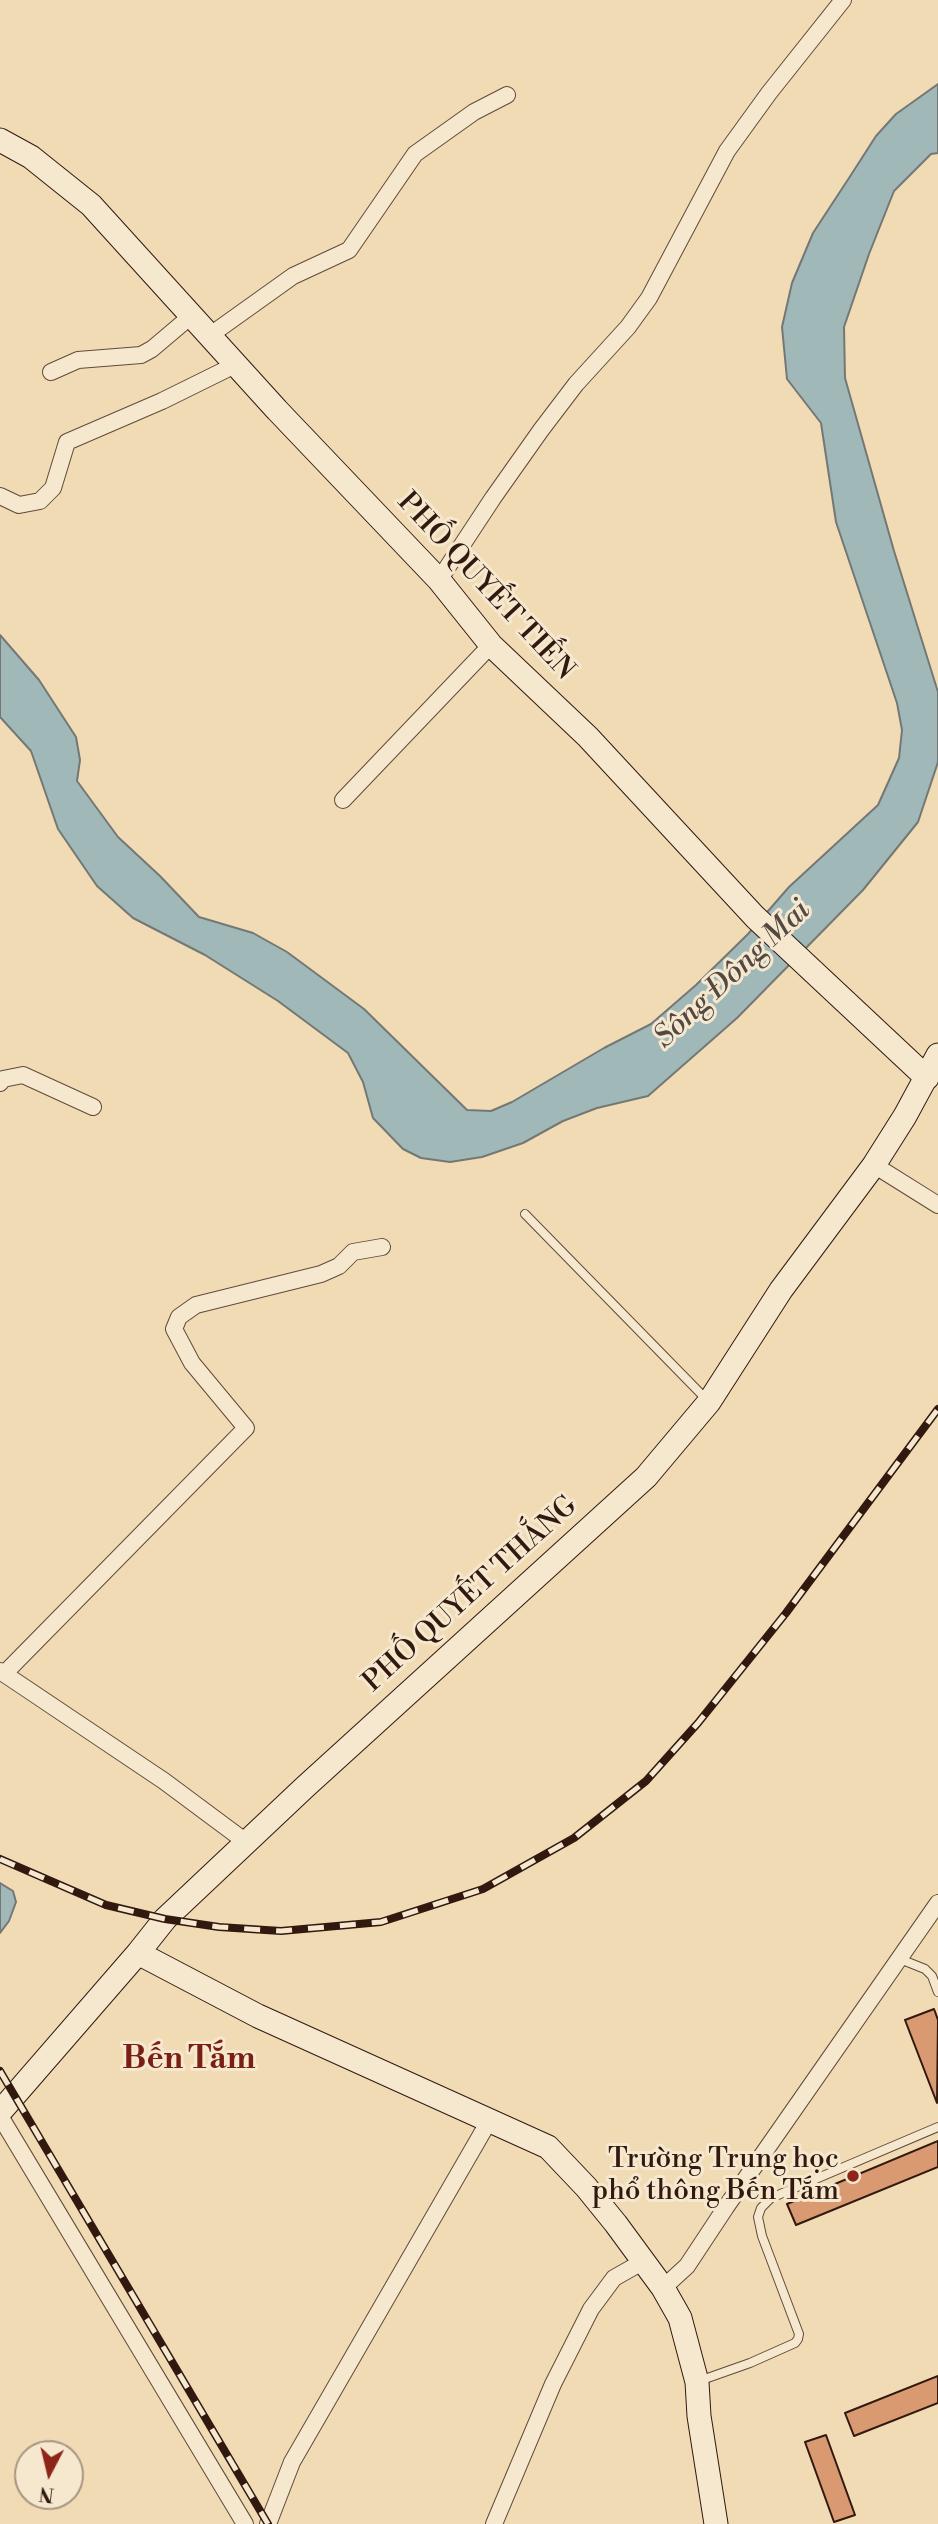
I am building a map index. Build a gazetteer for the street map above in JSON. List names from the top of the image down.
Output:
{
  "streets": {
    "street": ["PHỐ QUYẾT TIẾN", "PHỐ QUYẾT THẮNG"]
  },
  "crossings": [
    ["PHỐ QUYẾT TIẾN", "PHỐ QUYẾT THẮNG"]
  ],
  "districts": ["Bến Tắm"],
  "water": ["Sông Đông Mai"],
  "places": ["Trường Trung học phổ thông Bến Tắm"],
  "north": "bottom"
}
